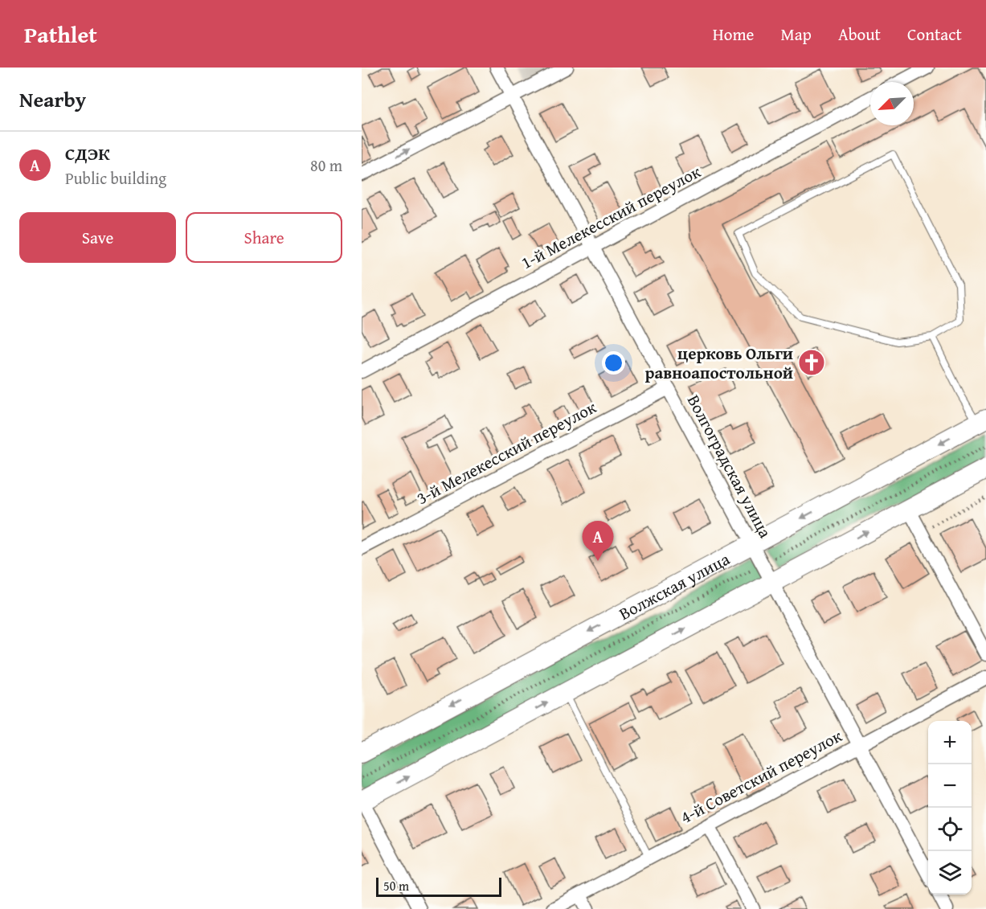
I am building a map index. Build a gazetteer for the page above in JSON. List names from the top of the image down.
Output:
{
  "streets": {
    "main road": ["Волжская улица"],
    "street": [
      "1-й Мелекесский переулок",
      "3-й Мелекесский переулок",
      "Волгоградская улица",
      "4-й Советский переулок"
    ]
  },
  "crossings": [
    ["1-й Мелекесский переулок", "Волгоградская улица"],
    ["3-й Мелекесский переулок", "Волгоградская улица"],
    ["Волгоградская улица", "Волжская улица"],
    ["Волгоградская улица", "4-й Советский переулок"]
  ],
  "places": {
    "church": ["церковь Ольги равноапостольной"]
  },
  "scale_bar": "50 m",
  "north": "bottom left",
  "page": {
    "header": "Pathlet",
    "nav": [
      "Home",
      "Map",
      "About",
      "Contact"
    ],
    "heading": "Nearby",
    "list": [
      {
        "mark": "A",
        "name": "СДЭК",
        "note": "Public building",
        "value": "80 m"
      }
    ],
    "buttons": ["Save", "Share"],
    "pins": "A",
    "map_buttons": ["+", "−"],
    "scale": "50 m"
  }
}
